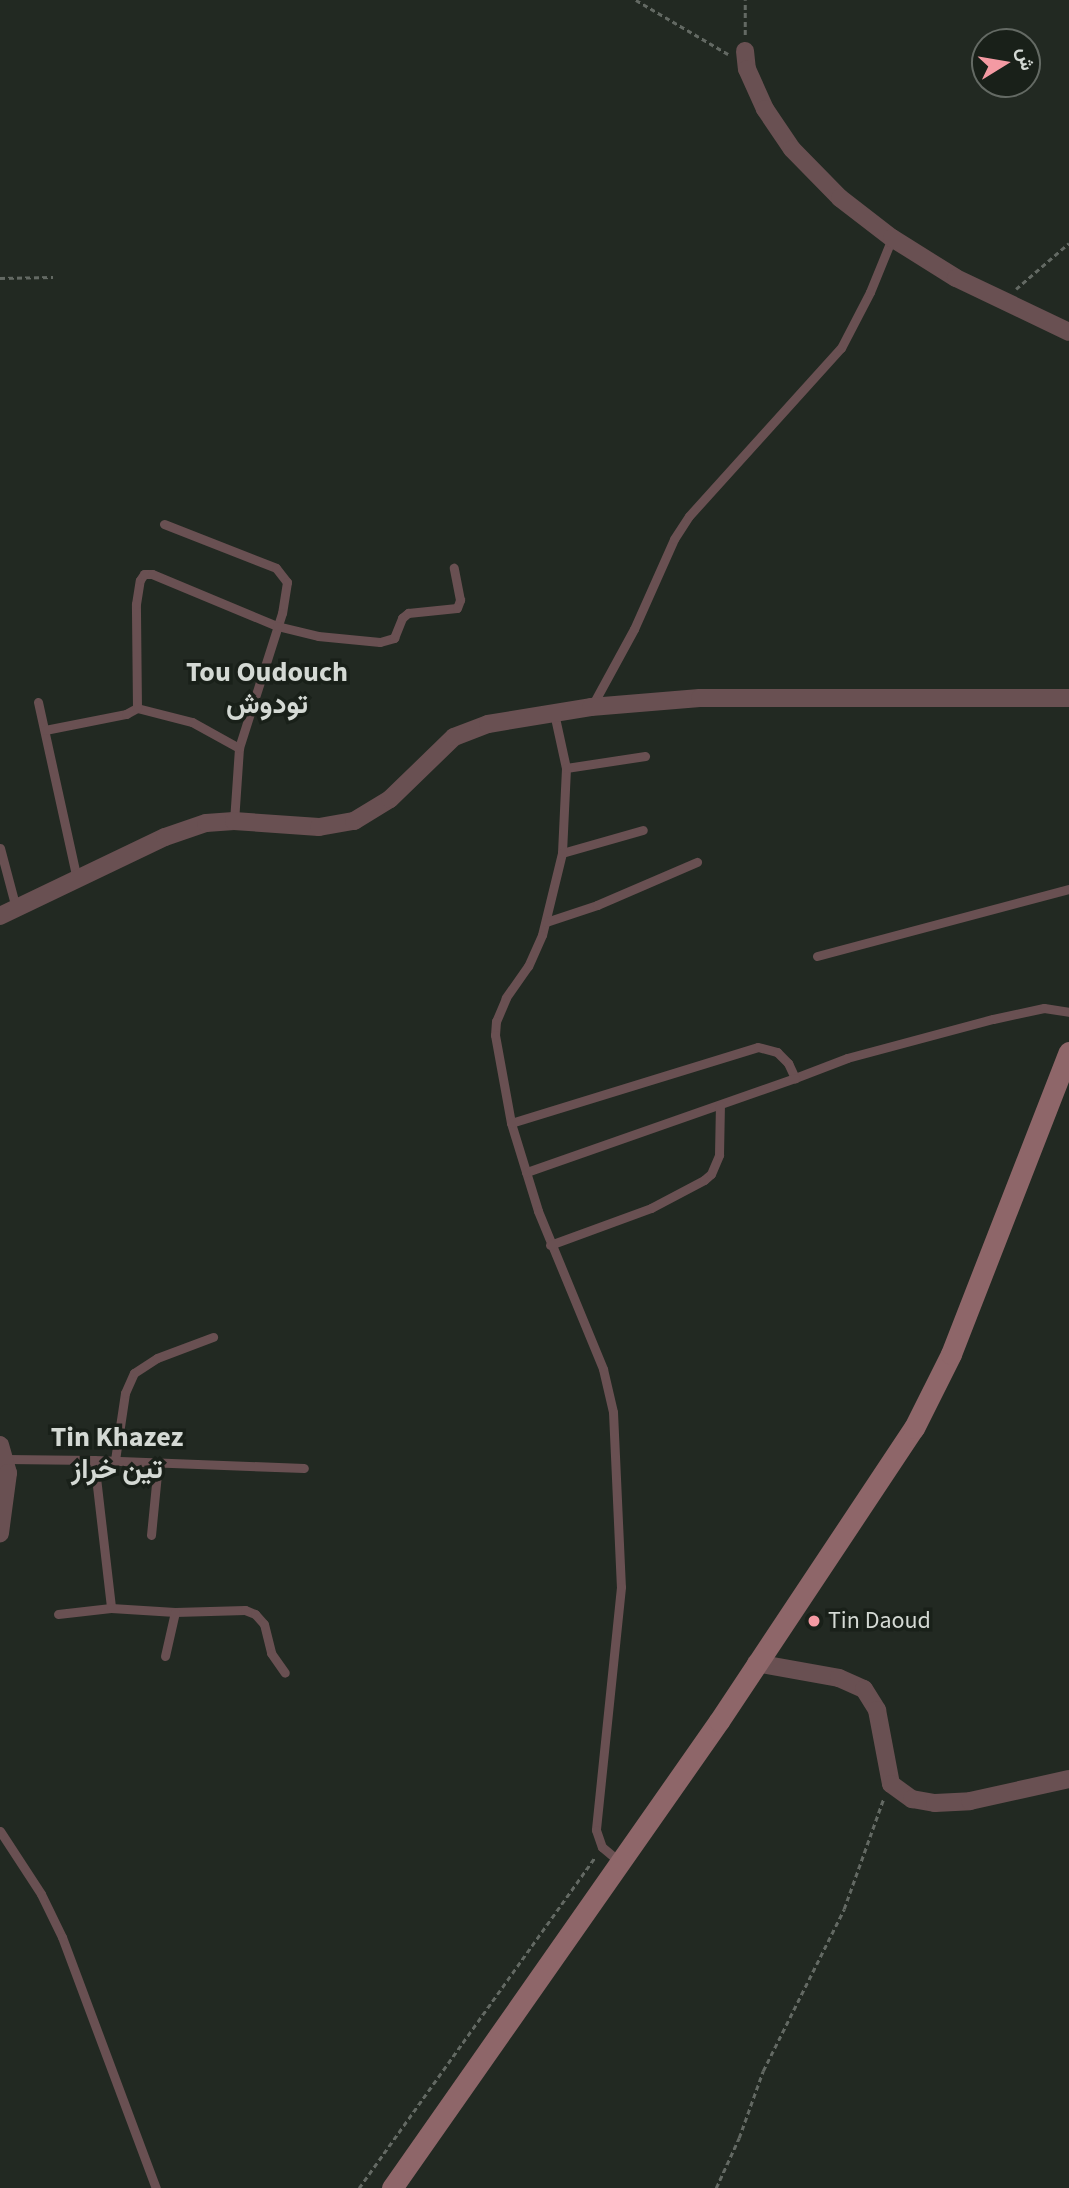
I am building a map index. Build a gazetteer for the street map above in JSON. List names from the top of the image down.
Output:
{
  "districts": ["Tou Oudouch تودوش", "Tin Khazez تين خراز"],
  "places": ["Tin Daoud"],
  "north": "right"
}
